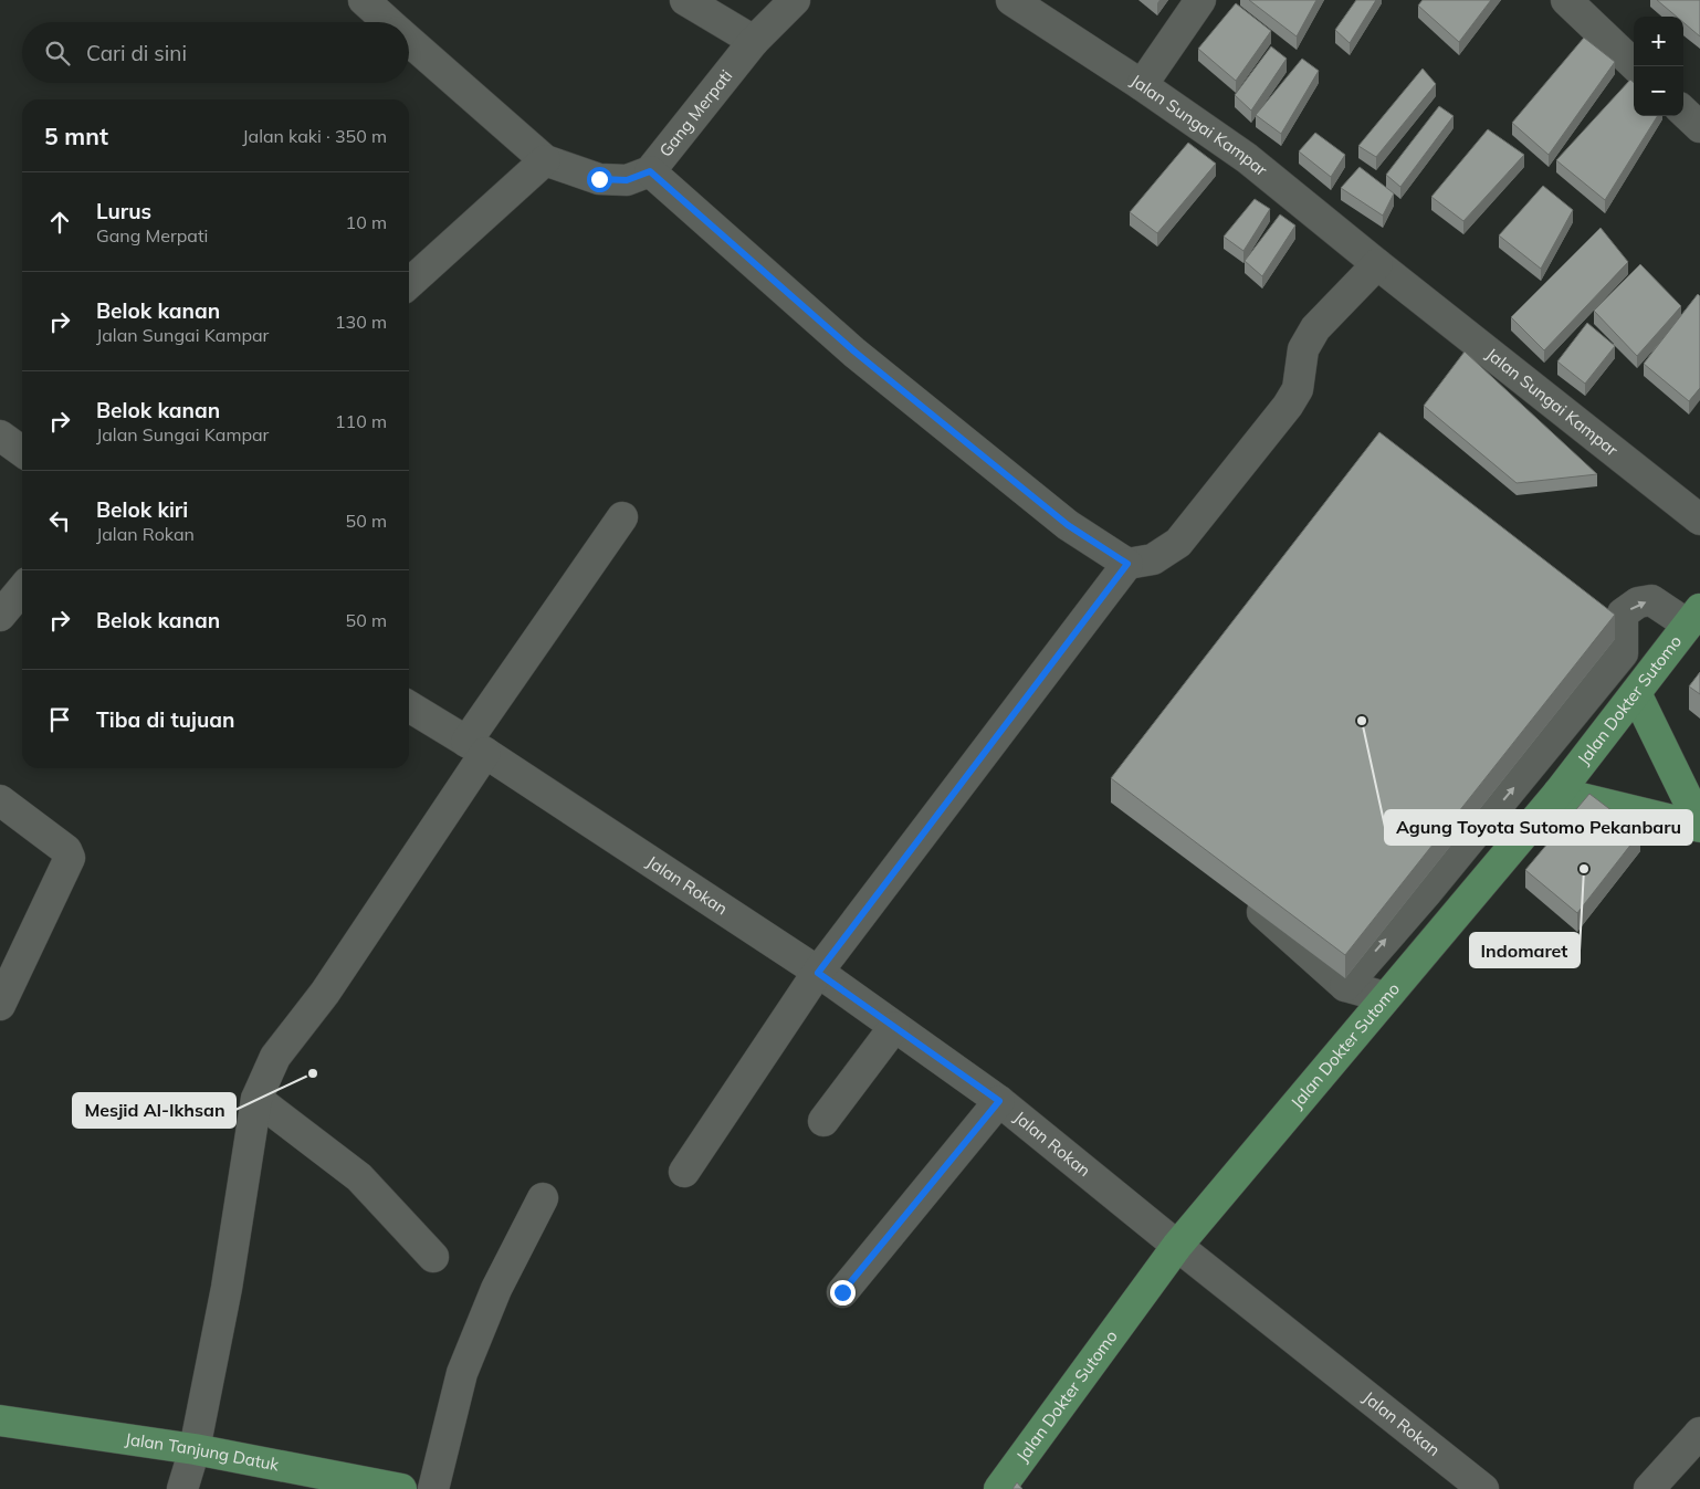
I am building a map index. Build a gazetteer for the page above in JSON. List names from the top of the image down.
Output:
{
  "streets": {
    "main road": ["Jalan Dokter Sutomo", "Jalan Tanjung Datuk"],
    "street": ["Gang Merpati", "Jalan Sungai Kampar", "Jalan Rokan"]
  },
  "crossings": [
    ["Jalan Dokter Sutomo", "Jalan Rokan"]
  ],
  "places": ["Agung Toyota Sutomo Pekanbaru", "Indomaret", "Mesjid Al-Ikhsan"],
  "page": {
    "map_buttons": ["+", "−"],
    "search": "Cari di sini",
    "heading": ["5 mnt", "Jalan kaki · 350 m"],
    "list": [
      ["Lurus", "Gang Merpati", "10 m"],
      ["Belok kanan", "Jalan Sungai Kampar", "130 m"],
      ["Belok kanan", "Jalan Sungai Kampar", "110 m"],
      ["Belok kiri", "Jalan Rokan", "50 m"],
      ["Belok kanan", "50 m"],
      "Tiba di tujuan"
    ]
  }
}
